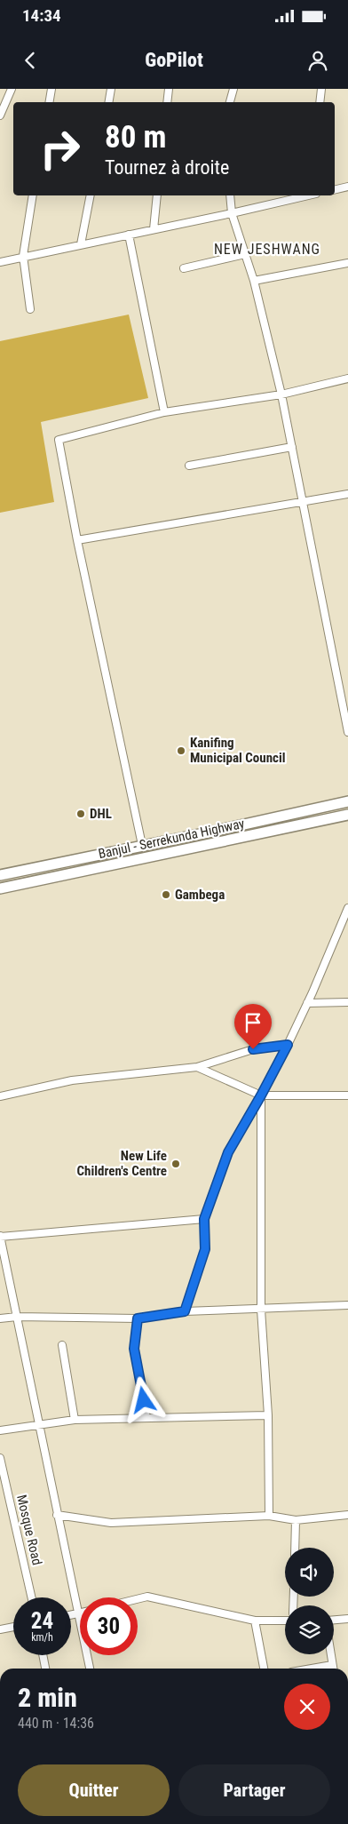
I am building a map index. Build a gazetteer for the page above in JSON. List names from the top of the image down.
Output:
{
  "streets": {
    "highway": ["Banjul - Serrekunda Highway"],
    "street": ["Mosque Road"]
  },
  "districts": ["NEW JESHWANG"],
  "places": [
    "Kanifing Municipal Council",
    "DHL",
    "Gambega",
    "New Life Children's Centre"
  ],
  "page": {
    "status": "14:34",
    "header": "GoPilot",
    "turn": ["80 m", "Tournez à droite"],
    "speed": "24 km/h",
    "limit": "30",
    "heading": ["2 min", "440 m · 14:36"],
    "buttons": ["Quitter", "Partager"]
  }
}
